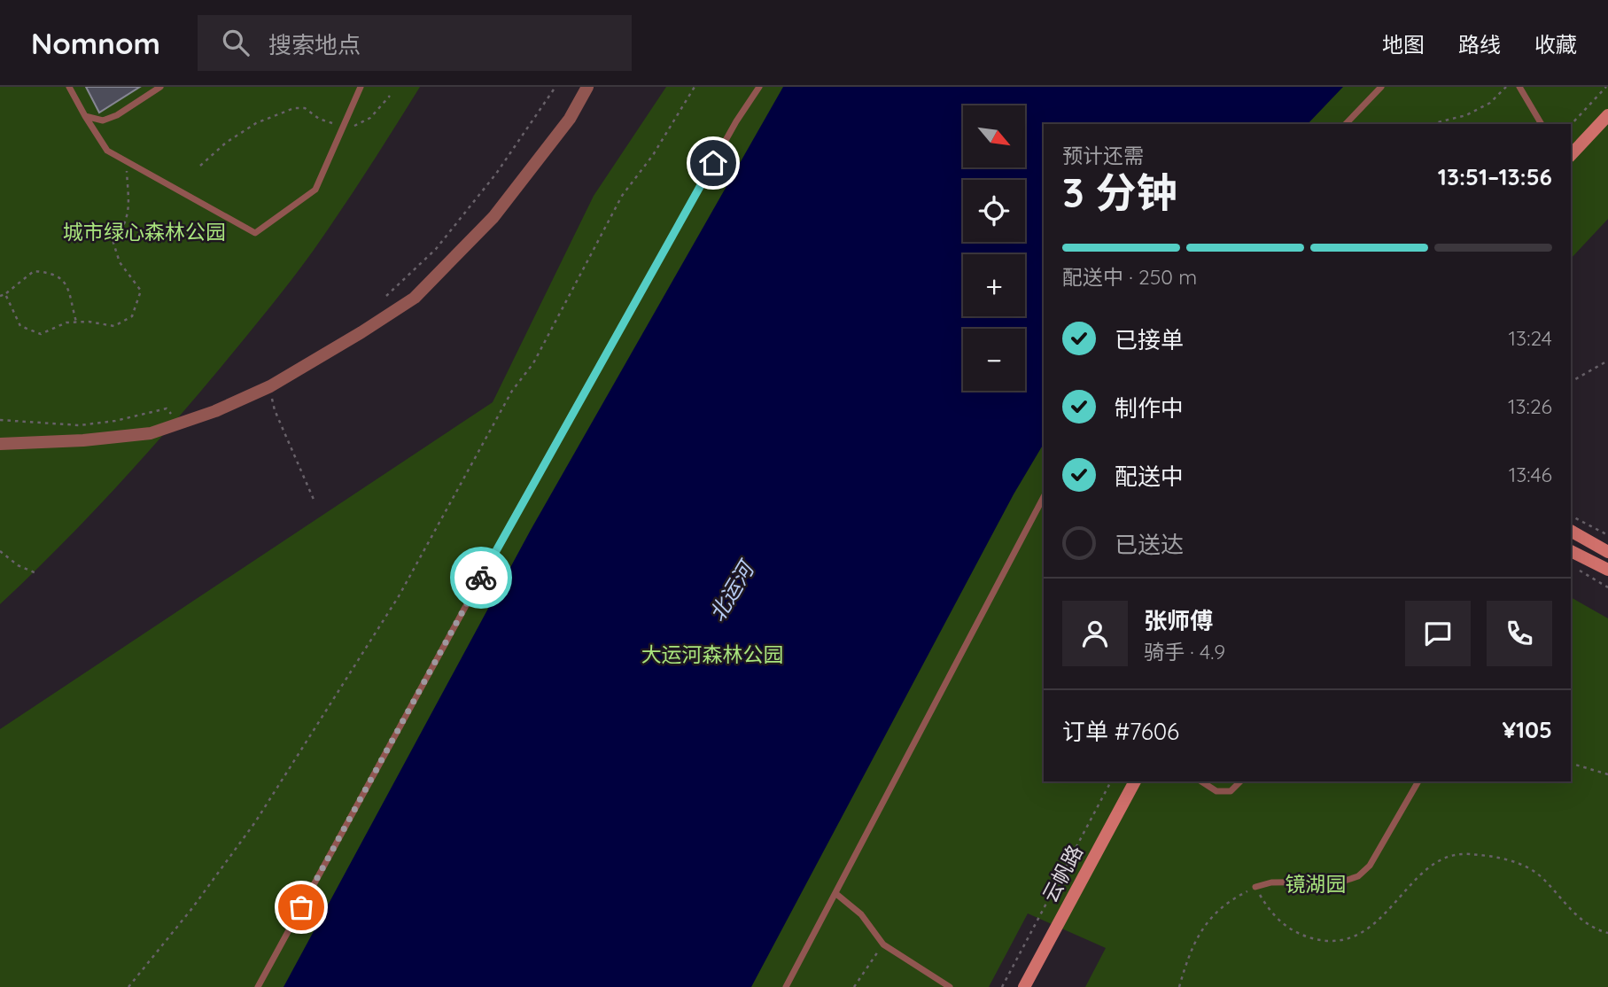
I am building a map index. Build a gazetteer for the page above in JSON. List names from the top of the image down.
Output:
{
  "streets": {
    "street": ["云帆路"]
  },
  "water": ["北运河"],
  "parks": ["城市绿心森林公园", "大运河森林公园", "镜湖园"],
  "north": "bottom right",
  "page": {
    "header": "Nomnom",
    "search": "搜索地点",
    "nav": ["地图", "路线", "收藏"],
    "map_buttons": ["+", "−"],
    "heading": ["3 分钟", "预计还需", "13:51–13:56"],
    "panel": [
      "张师傅",
      "骑手 · 4.9",
      "订单 #7606",
      "¥105"
    ],
    "bar": "配送中 · 250 m",
    "list": [
      ["已接单", "13:24"],
      ["制作中", "13:26"],
      ["配送中", "13:46"],
      "已送达"
    ]
  }
}
